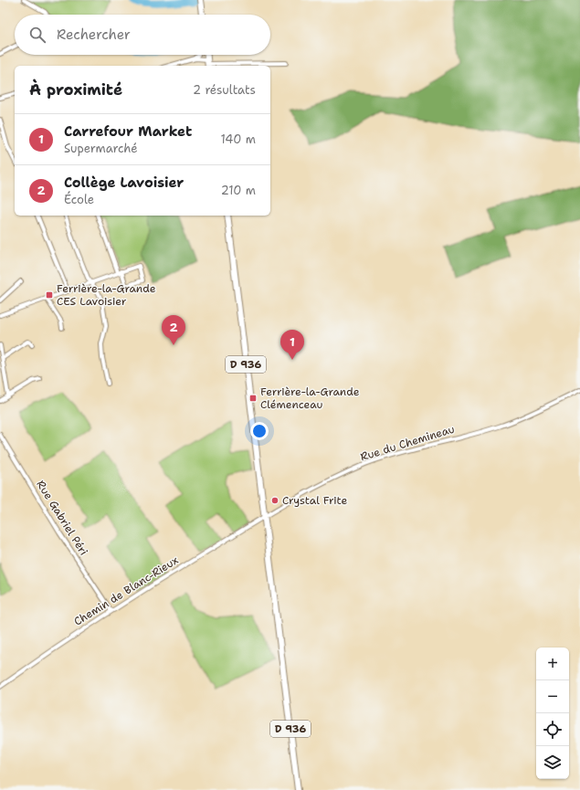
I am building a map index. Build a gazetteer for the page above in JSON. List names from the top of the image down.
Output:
{
  "streets": {
    "main road": ["D 936"],
    "street": ["Rue du Chemineau", "Rue Gabriel Péri", "Chemin de Blanc-Rieux"]
  },
  "crossings": [
    ["D 936", "Rue du Chemineau"],
    ["D 936", "Chemin de Blanc-Rieux"],
    ["Rue du Chemineau", "Chemin de Blanc-Rieux"],
    ["Rue Gabriel Péri", "Chemin de Blanc-Rieux"]
  ],
  "places": {
    "transit": ["Ferrière-la-Grande CES Lavoisier", "Ferrière-la-Grande Clémenceau"],
    "other": ["Crystal Frite"]
  },
  "page": {
    "search": "Rechercher",
    "heading": ["À proximité", "2 résultats"],
    "list": [
      {
        "mark": "1",
        "name": "Carrefour Market",
        "note": "Supermarché",
        "value": "140 m"
      },
      {
        "mark": "2",
        "name": "Collège Lavoisier",
        "note": "École",
        "value": "210 m"
      }
    ],
    "pins": ["2", "1"],
    "map_buttons": ["+", "−"]
  }
}
